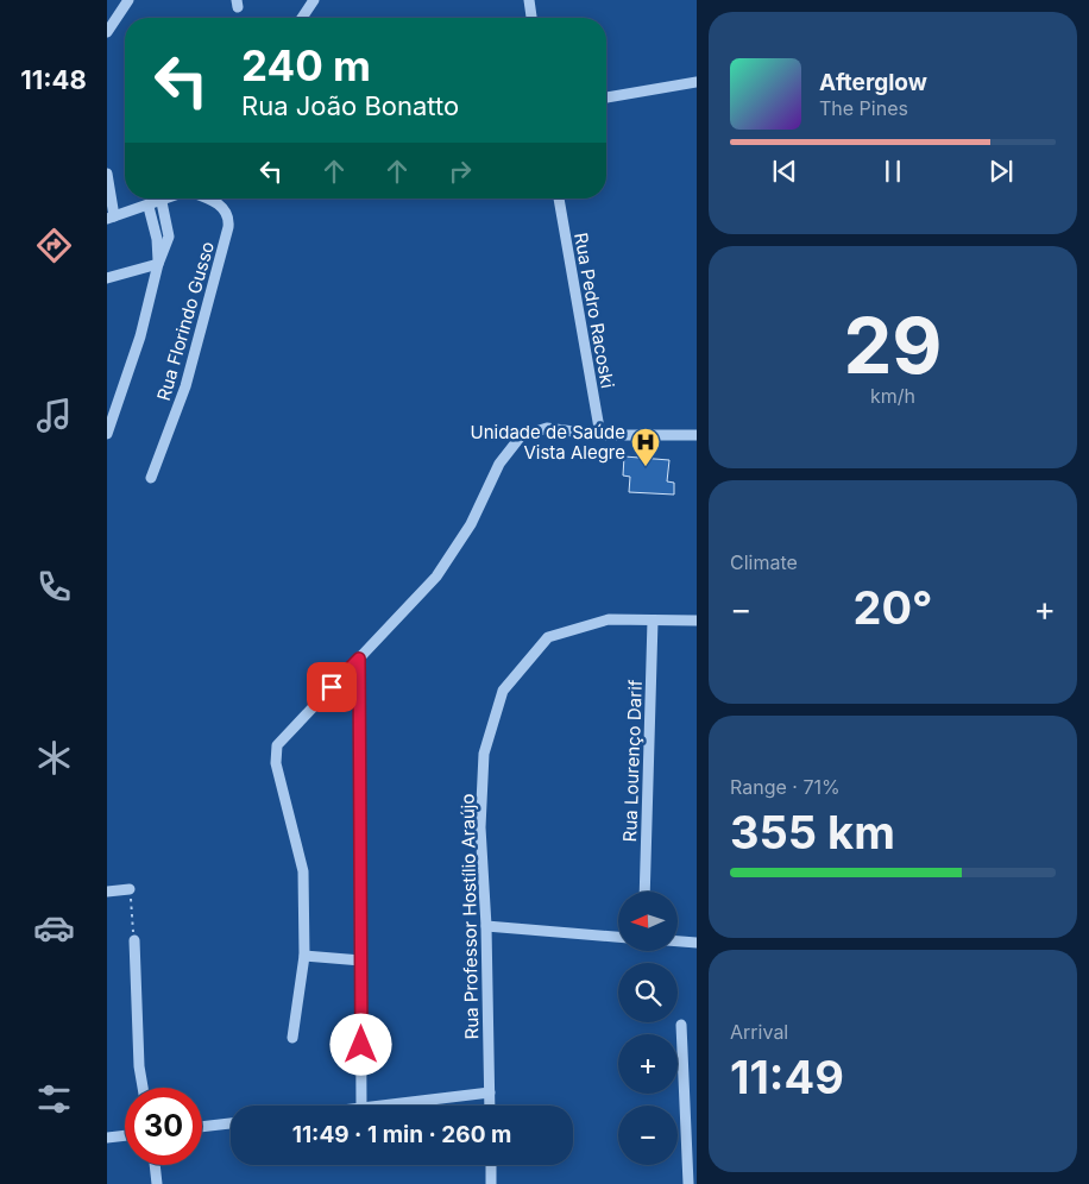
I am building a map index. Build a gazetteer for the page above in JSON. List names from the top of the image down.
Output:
{
  "streets": {
    "street": [
      "Rua Pedro Racoski",
      "Rua Florindo Gusso",
      "Rua Lourenço Darif",
      "Rua Professor Hostílio Araújo"
    ]
  },
  "crossings": [
    ["Rua Lourenço Darif", "Rua Professor Hostílio Araújo"]
  ],
  "places": {
    "hospital": ["Unidade de Saúde Vista Alegre"]
  },
  "north": "left",
  "page": {
    "tabs": "11:48",
    "turn": ["240 m", "Rua João Bonatto"],
    "song": ["Afterglow", "The Pines"],
    "tile": [
      ["29", "km/h"],
      "Climate",
      ["Range · 71%", "355 km"],
      ["Arrival", "11:49"]
    ],
    "heat": ["−", "20°", "+"],
    "map_buttons": ["+", "−"],
    "limit": "30",
    "trip": "11:49 · 1 min · 260 m"
  }
}
